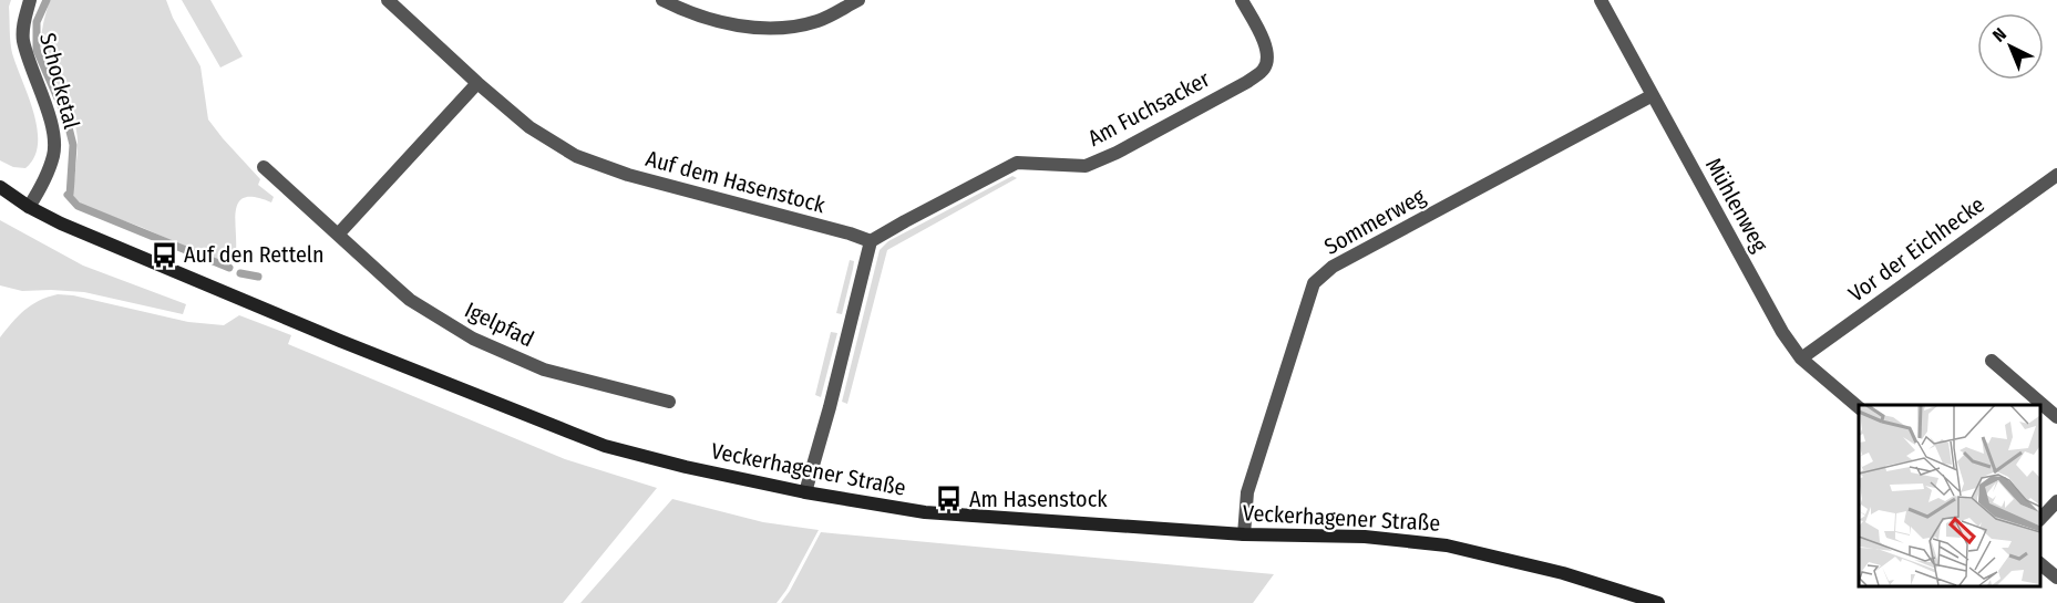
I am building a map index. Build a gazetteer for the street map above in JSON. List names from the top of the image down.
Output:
{
  "streets": {
    "street": [
      "Schocketal",
      "Am Fuchsacker",
      "Auf dem Hasenstock",
      "Mühlenweg",
      "Sommerweg",
      "Vor der Eichhecke",
      "Igelpfad",
      "Veckerhagener Straße"
    ]
  },
  "crossings": [
    ["Schocketal", "Veckerhagener Straße"],
    ["Am Fuchsacker", "Auf dem Hasenstock"],
    ["Mühlenweg", "Sommerweg"],
    ["Mühlenweg", "Vor der Eichhecke"],
    ["Sommerweg", "Veckerhagener Straße"]
  ],
  "places": {
    "bus stop": ["Auf den Retteln", "Am Hasenstock"]
  },
  "north": "top left"
}
